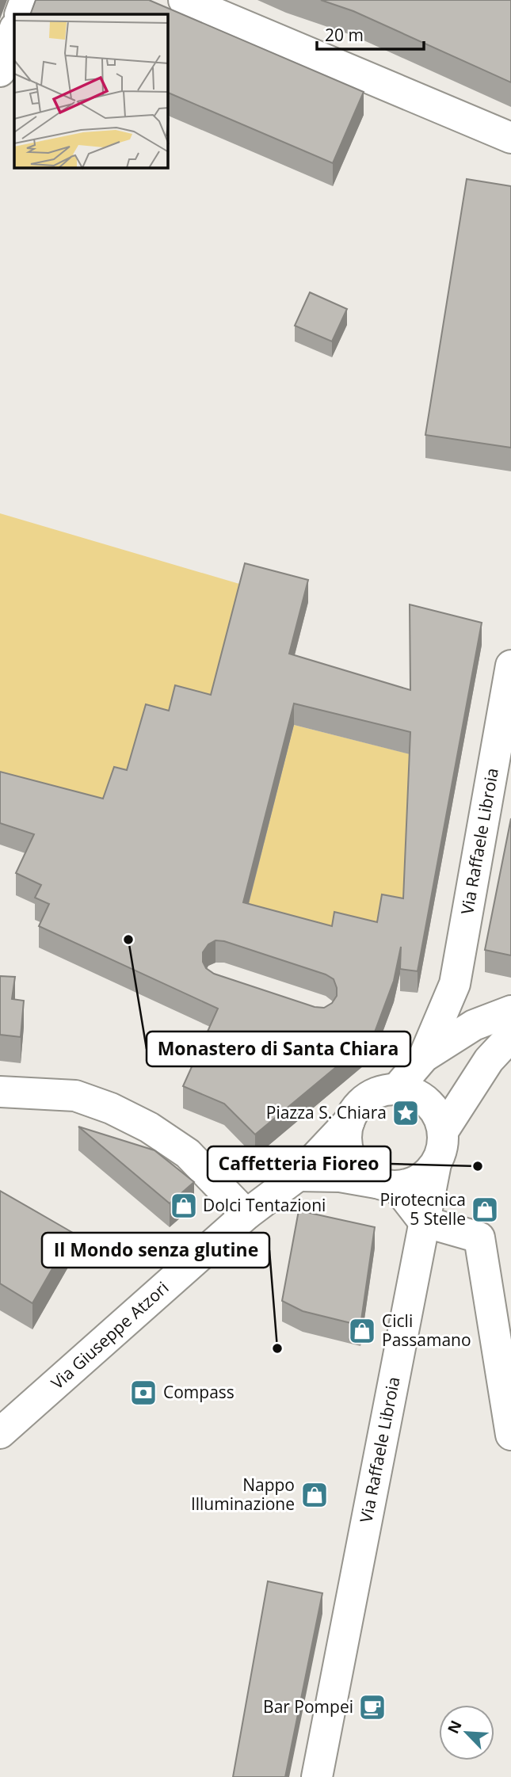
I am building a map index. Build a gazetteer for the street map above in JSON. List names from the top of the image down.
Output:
{
  "streets": {
    "street": ["Via Raffaele Libroia", "Via Giuseppe Atzori"]
  },
  "crossings": [
    ["Via Raffaele Libroia", "Via Giuseppe Atzori"]
  ],
  "places": {
    "other": ["Monastero di Santa Chiara", "Caffetteria Fioreo", "Il Mondo senza glutine"],
    "place": ["Piazza S. Chiara"],
    "shop": [
      "Dolci Tentazioni",
      "Pirotecnica 5 Stelle",
      "Cicli Passamano",
      "Nappo Illuminazione"
    ],
    "bank": ["Compass"],
    "cafe": ["Bar Pompei"]
  },
  "scale_bar": "20 m",
  "north": "top left"
}
